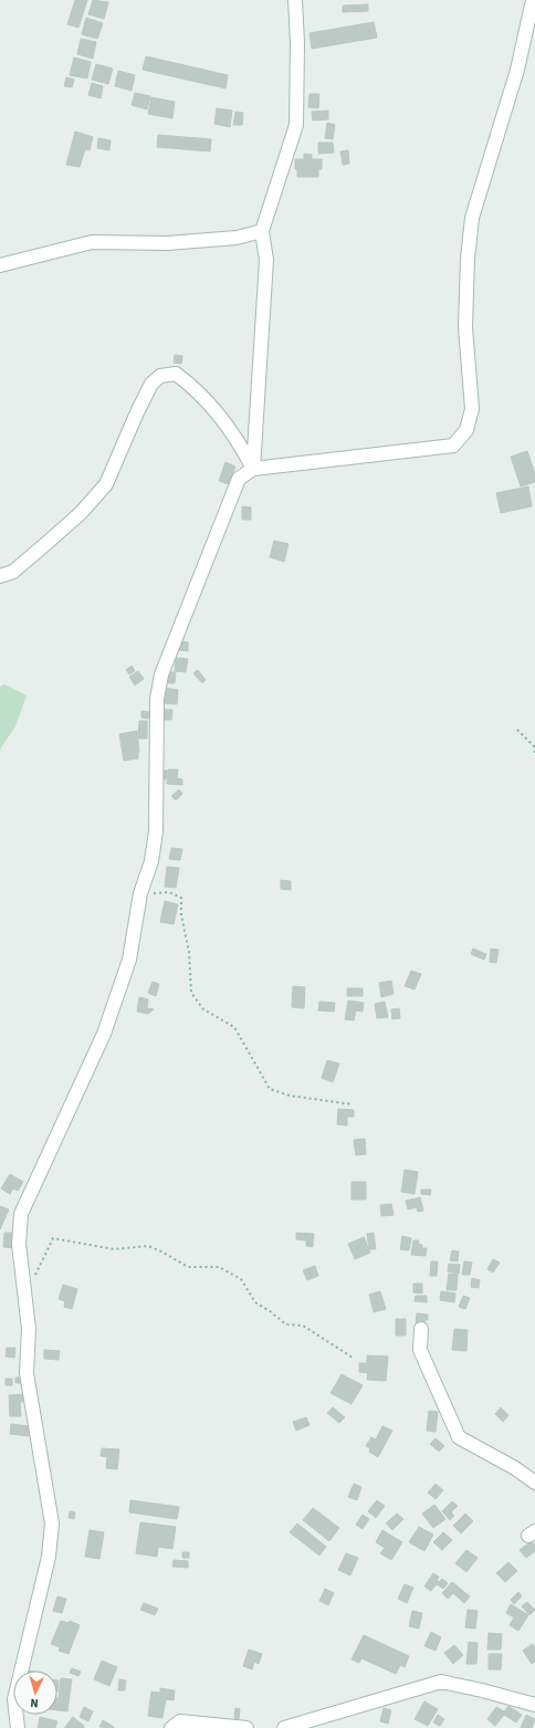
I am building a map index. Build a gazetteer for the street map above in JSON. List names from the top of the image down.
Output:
{
  "north": "bottom"
}
